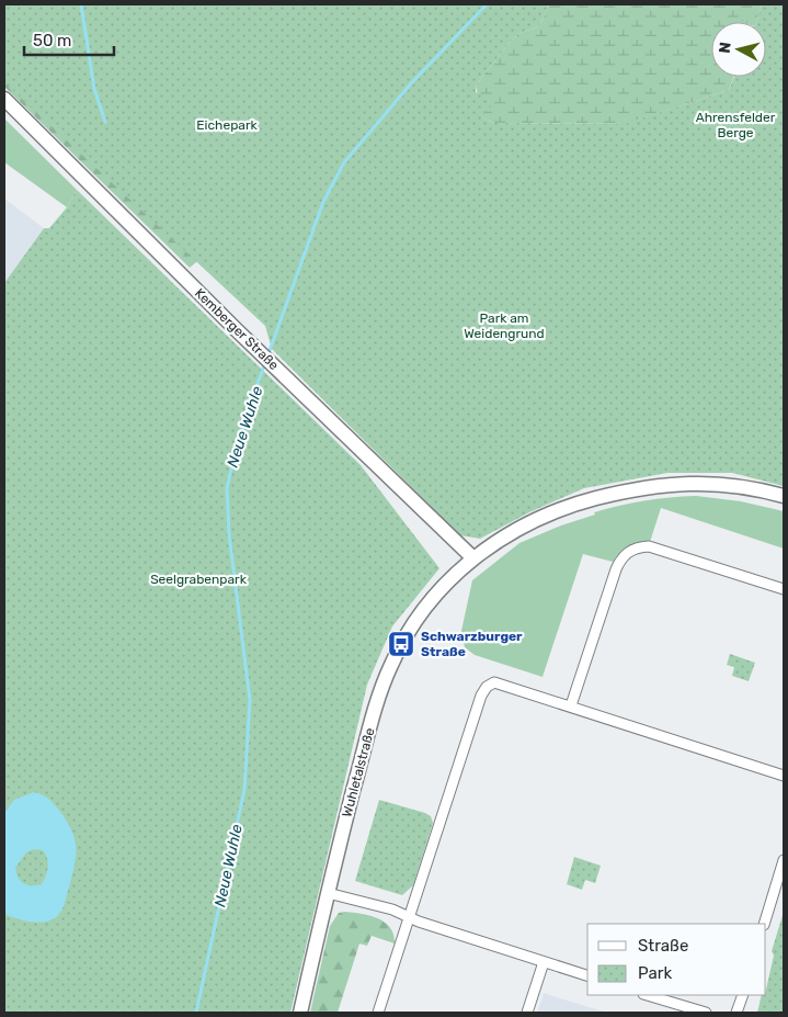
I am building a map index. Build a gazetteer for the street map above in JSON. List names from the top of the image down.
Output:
{
  "streets": {
    "main road": ["Kemberger Straße", "Wuhletalstraße"]
  },
  "crossings": [
    ["Kemberger Straße", "Wuhletalstraße"]
  ],
  "water": ["Neue Wuhle"],
  "parks": [
    "Ahrensfelder Berge",
    "Eichepark",
    "Park am Weidengrund",
    "Seelgrabenpark"
  ],
  "places": {
    "bus stop": ["Schwarzburger Straße"]
  },
  "legend": ["Straße", "Park"],
  "scale_bar": "50 m",
  "north": "left"
}
